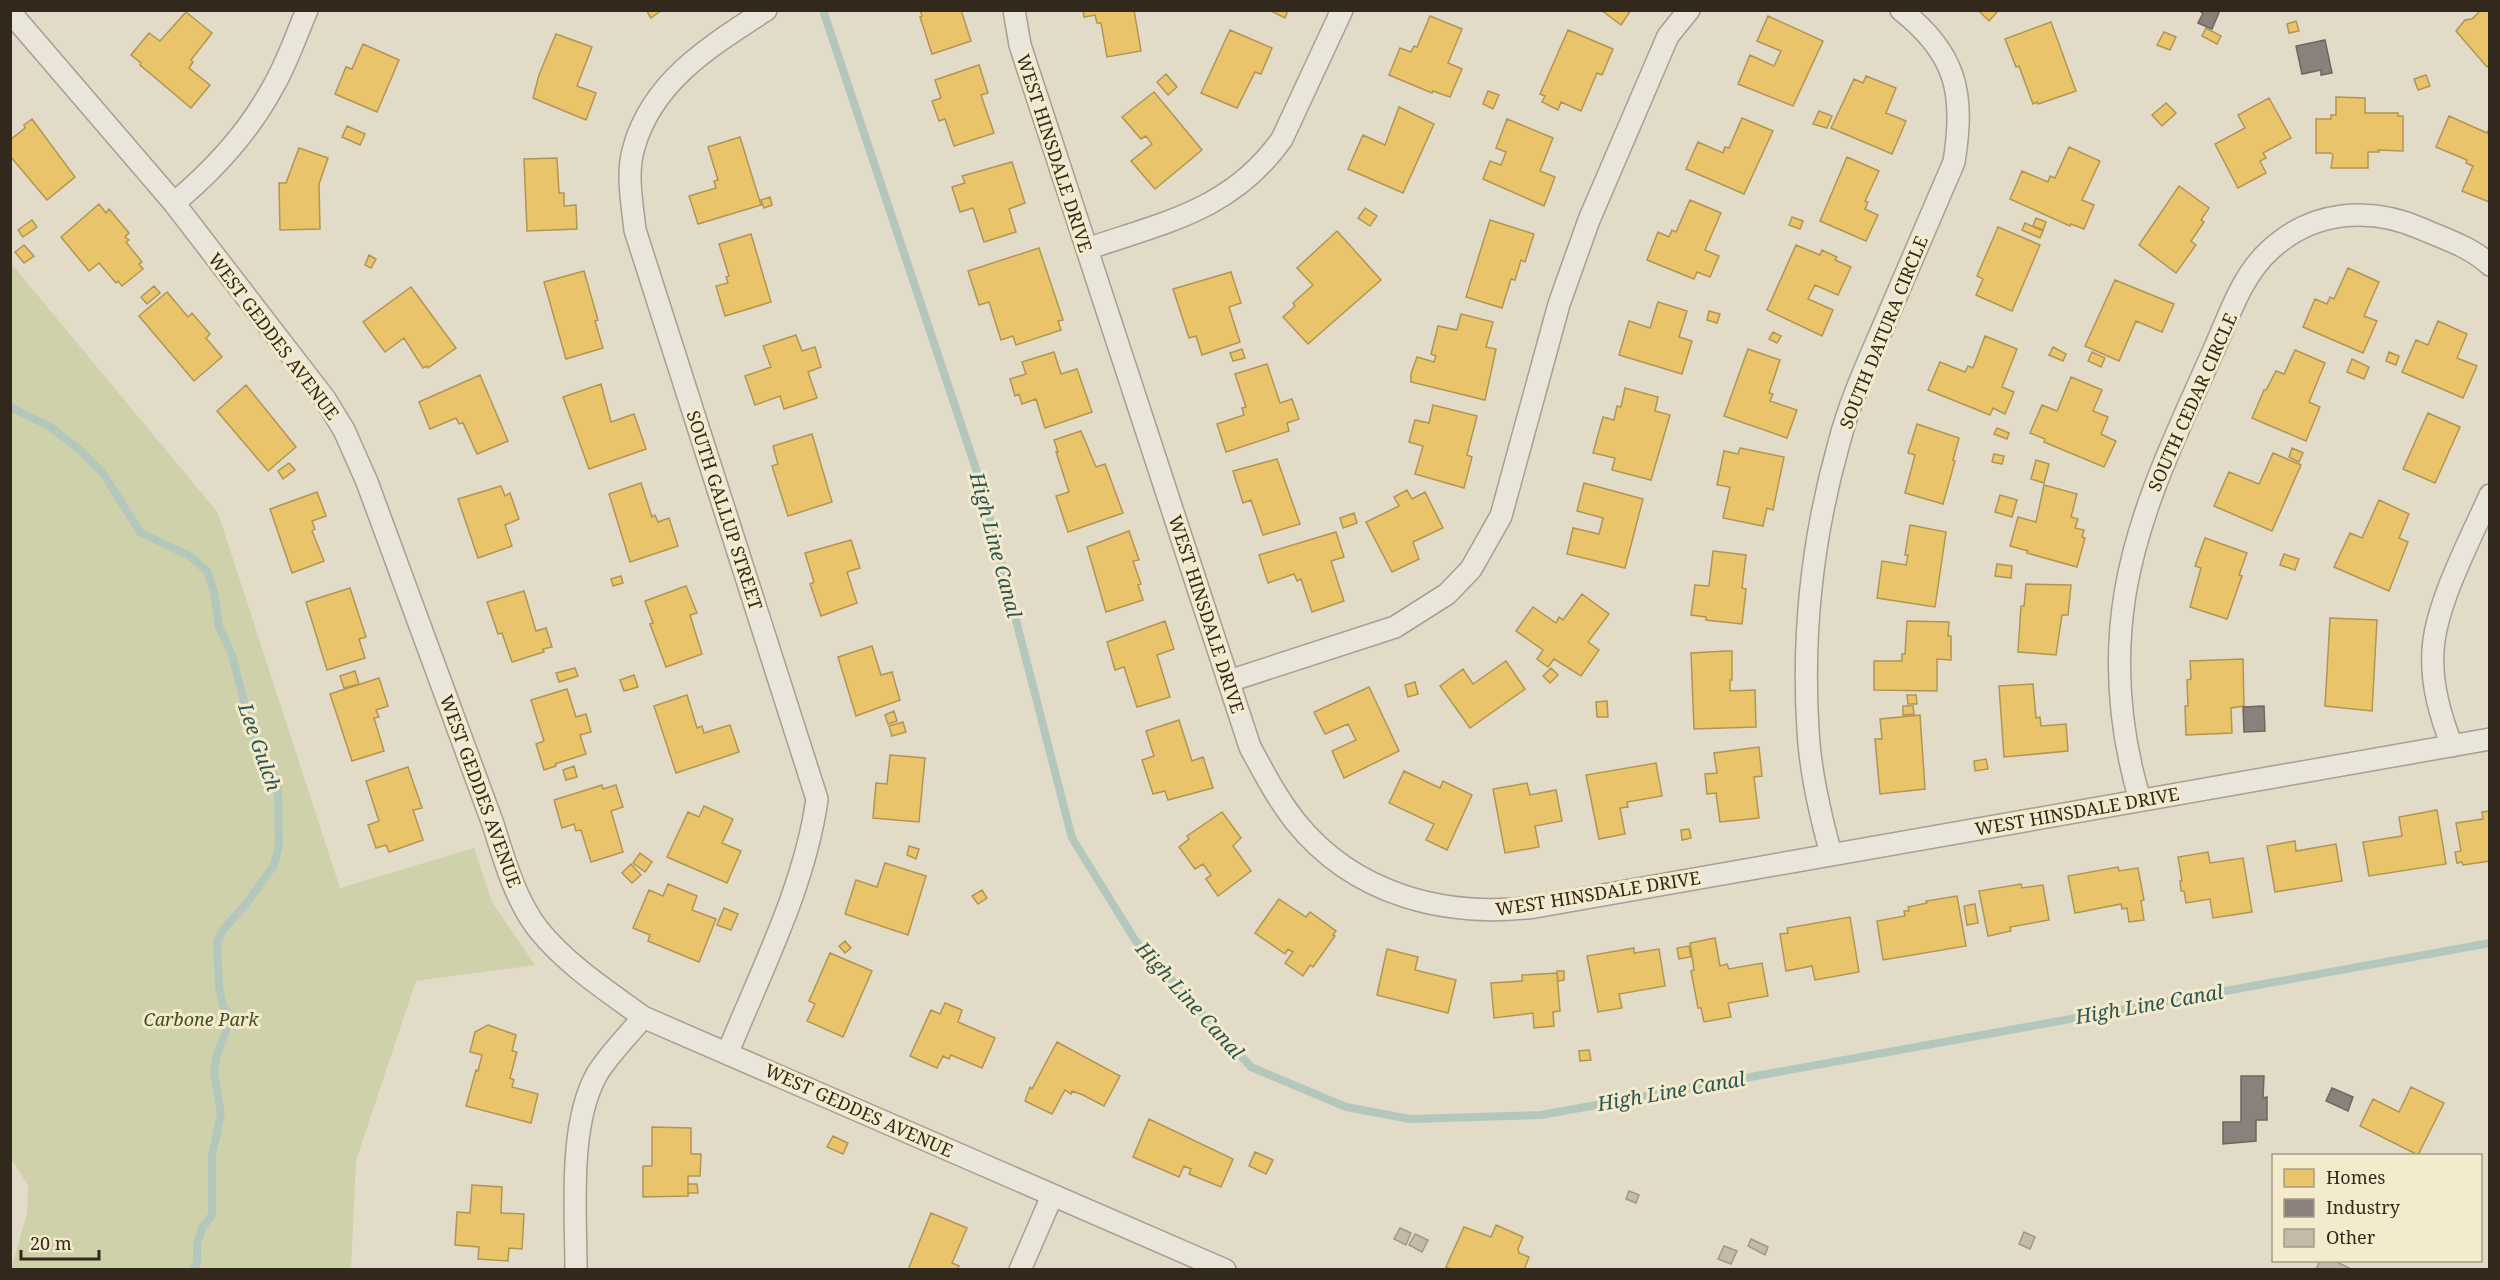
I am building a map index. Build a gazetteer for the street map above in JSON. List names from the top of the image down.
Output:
{
  "streets": {
    "street": [
      "WEST HINSDALE DRIVE",
      "SOUTH DATURA CIRCLE",
      "WEST GEDDES AVENUE",
      "SOUTH CEDAR CIRCLE",
      "SOUTH GALLUP STREET"
    ]
  },
  "crossings": [
    ["WEST HINSDALE DRIVE", "SOUTH DATURA CIRCLE"],
    ["WEST HINSDALE DRIVE", "SOUTH CEDAR CIRCLE"],
    ["WEST GEDDES AVENUE", "SOUTH GALLUP STREET"]
  ],
  "water": ["High Line Canal", "Lee Gulch"],
  "parks": ["Carbone Park"],
  "legend": ["Homes", "Industry", "Other"],
  "scale_bar": "20 m"
}
